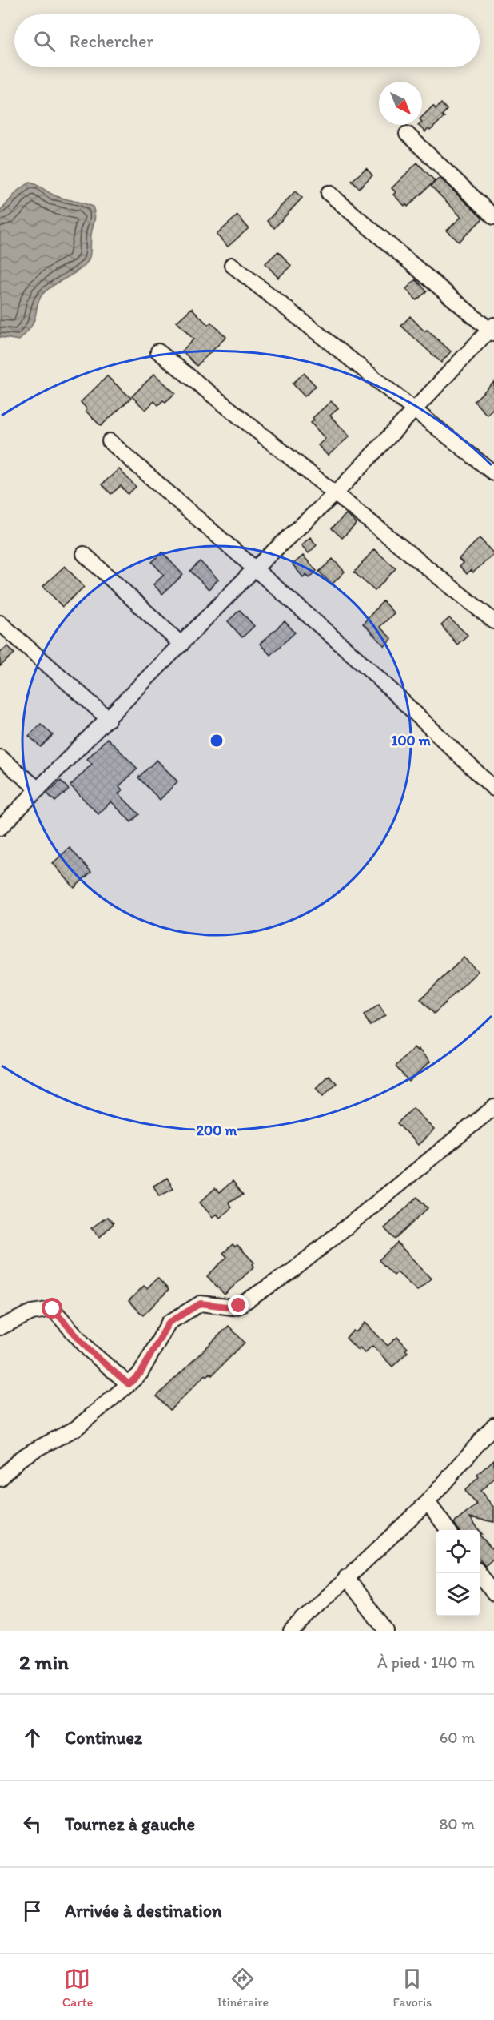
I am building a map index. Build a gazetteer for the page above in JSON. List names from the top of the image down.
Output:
{
  "north": "bottom right",
  "page": {
    "search": "Rechercher",
    "heading": ["2 min", "À pied · 140 m"],
    "list": [
      ["Continuez", "60 m"],
      ["Tournez à gauche", "80 m"],
      "Arrivée à destination"
    ],
    "nav": ["Carte", "Itinéraire", "Favoris"]
  },
  "rings": ["100 m", "200 m"]
}
